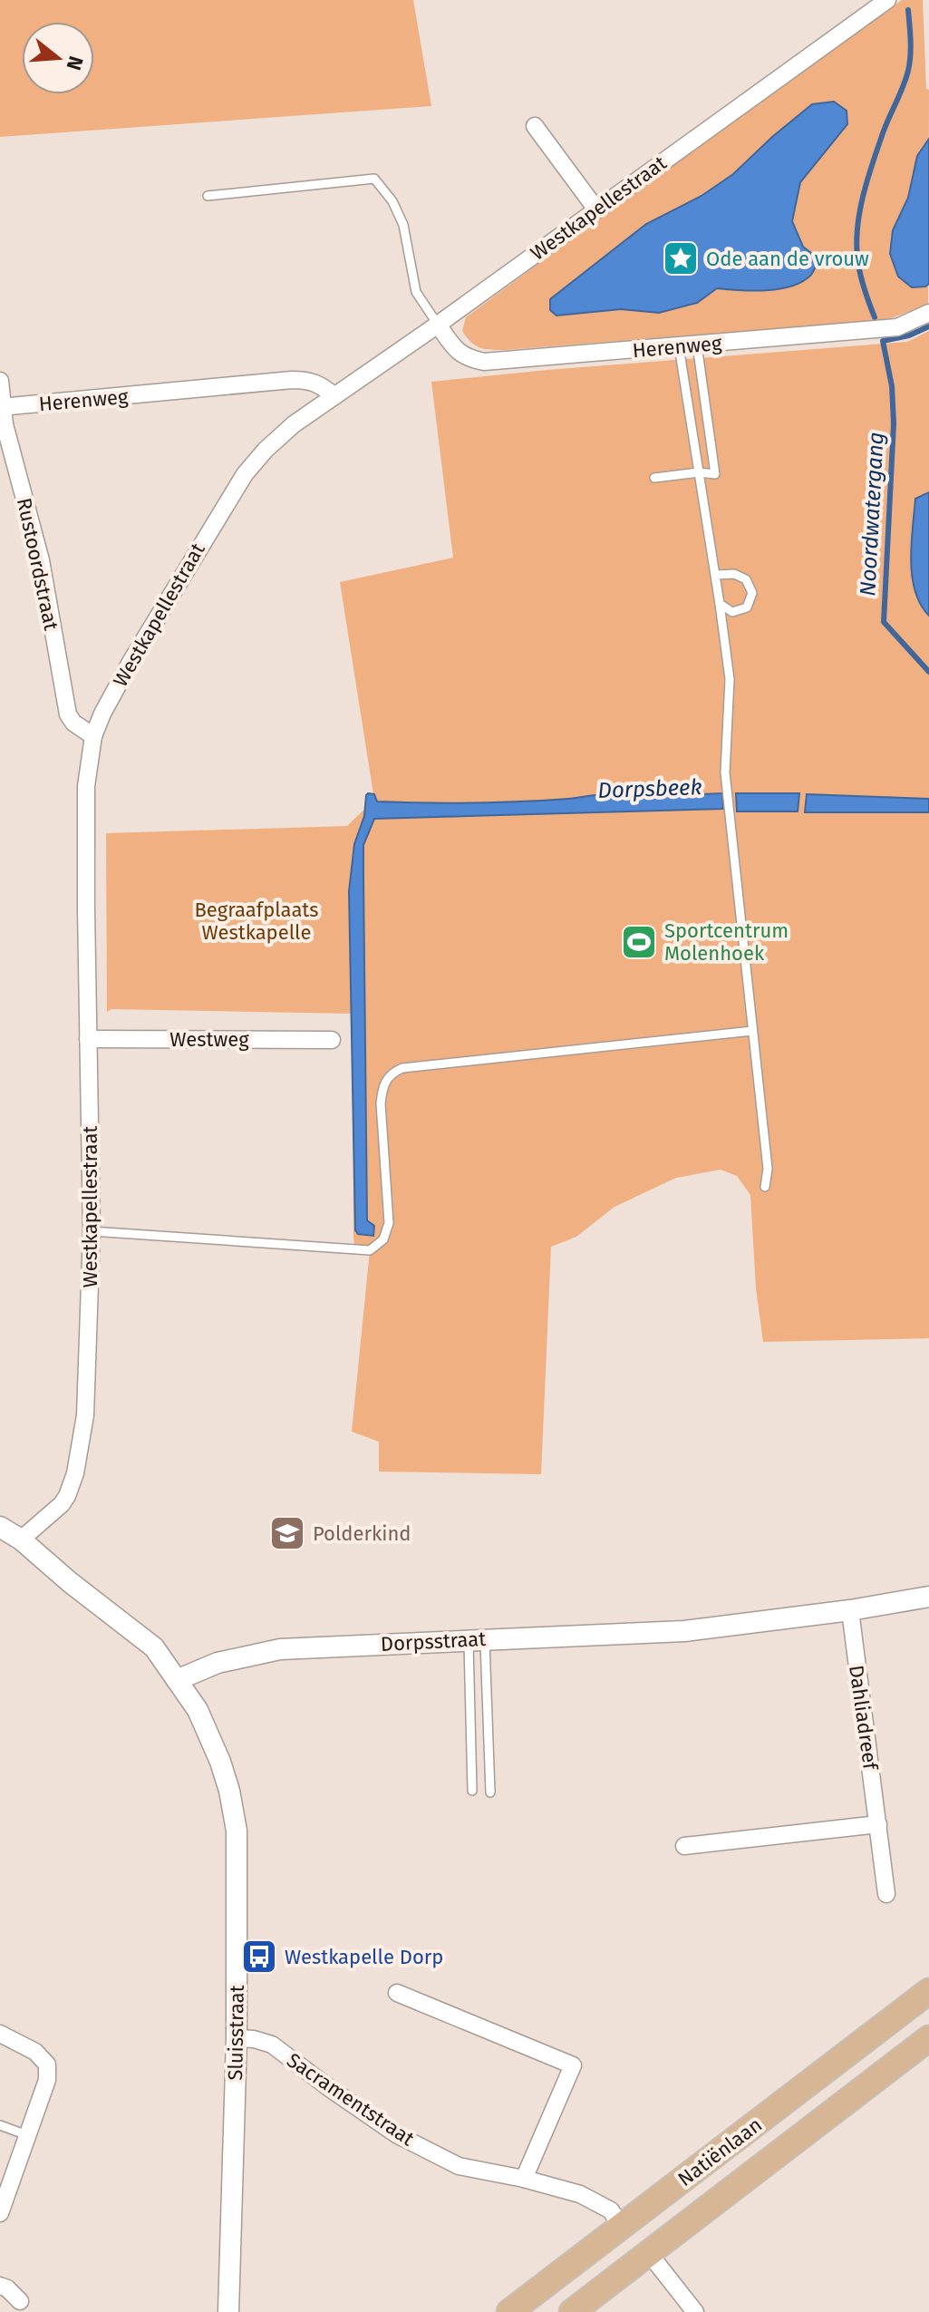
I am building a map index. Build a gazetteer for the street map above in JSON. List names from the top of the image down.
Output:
{
  "streets": {
    "main road": ["Natiënlaan"],
    "street": [
      "Westkapellestraat",
      "Herenweg",
      "Rustoordstraat",
      "Westweg",
      "Dorpsstraat",
      "Dahliadreef",
      "Sluisstraat",
      "Sacramentstraat"
    ]
  },
  "crossings": [
    ["Westkapellestraat", "Herenweg"],
    ["Westkapellestraat", "Rustoordstraat"],
    ["Westkapellestraat", "Westweg"],
    ["Herenweg", "Rustoordstraat"],
    ["Dorpsstraat", "Dahliadreef"],
    ["Dorpsstraat", "Sluisstraat"],
    ["Sluisstraat", "Sacramentstraat"],
    ["Sacramentstraat", "Natiënlaan"]
  ],
  "water": ["Noordwatergang", "Dorpsbeek"],
  "parks": ["Begraafplaats Westkapelle"],
  "places": {
    "place": ["Ode aan de vrouw"],
    "sports": ["Sportcentrum Molenhoek"],
    "school or university": ["Polderkind"],
    "bus stop": ["Westkapelle Dorp"]
  },
  "north": "right"
}
